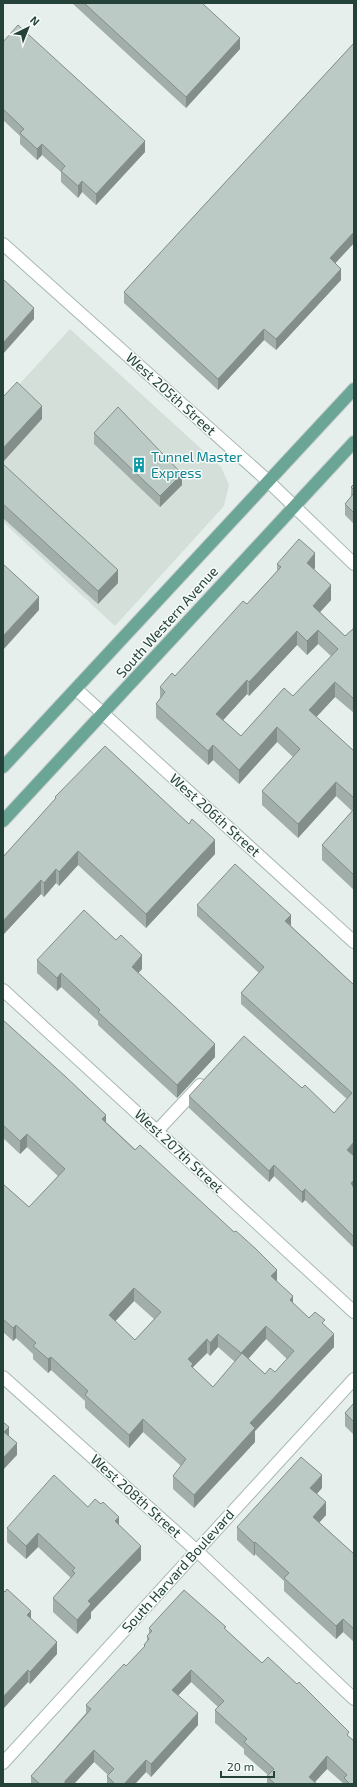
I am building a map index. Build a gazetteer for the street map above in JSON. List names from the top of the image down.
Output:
{
  "streets": {
    "main road": ["South Western Avenue"],
    "street": [
      "West 205th Street",
      "West 206th Street",
      "West 207th Street",
      "West 208th Street",
      "South Harvard Boulevard"
    ]
  },
  "crossings": [
    ["West 205th Street", "South Western Avenue"],
    ["South Western Avenue", "West 206th Street"],
    ["West 208th Street", "South Harvard Boulevard"]
  ],
  "places": {
    "building": ["Tunnel Master Express"]
  },
  "scale_bar": "20 m",
  "north": "top right"
}
